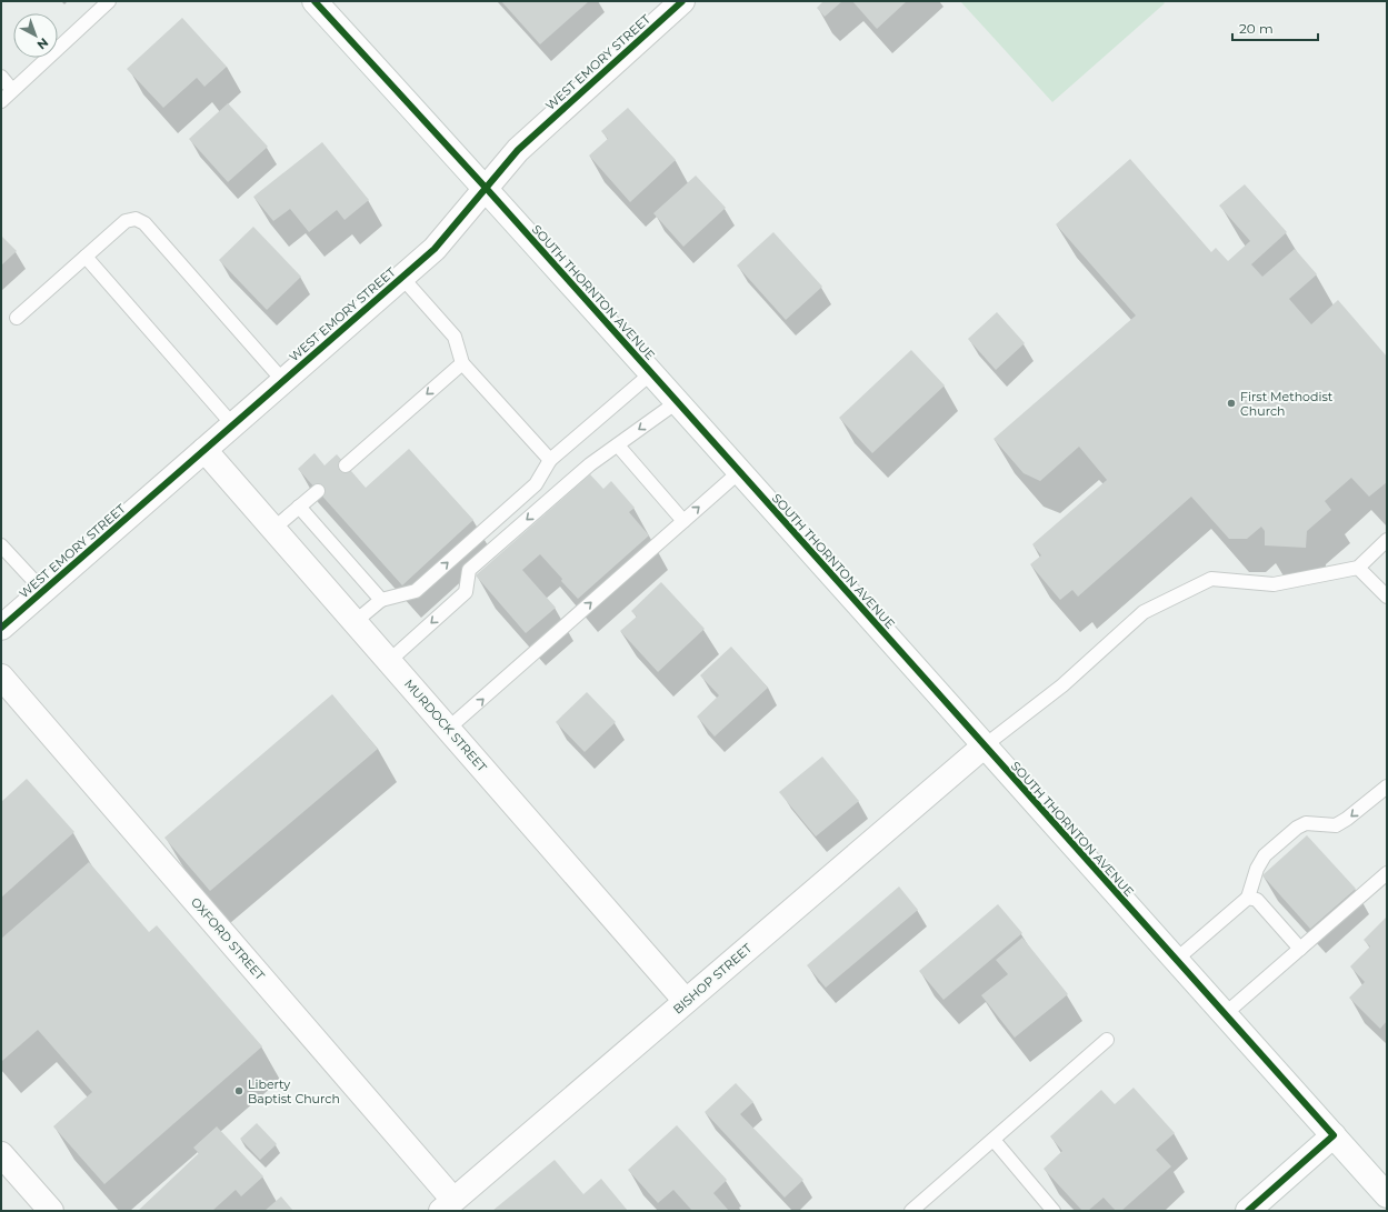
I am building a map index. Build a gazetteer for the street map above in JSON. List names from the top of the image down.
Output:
{
  "streets": {
    "street": [
      "WEST EMORY STREET",
      "SOUTH THORNTON AVENUE",
      "MURDOCK STREET",
      "OXFORD STREET",
      "BISHOP STREET"
    ]
  },
  "crossings": [
    ["WEST EMORY STREET", "SOUTH THORNTON AVENUE"],
    ["WEST EMORY STREET", "MURDOCK STREET"],
    ["SOUTH THORNTON AVENUE", "BISHOP STREET"],
    ["MURDOCK STREET", "BISHOP STREET"],
    ["OXFORD STREET", "BISHOP STREET"]
  ],
  "places": ["First Methodist Church", "Liberty Baptist Church"],
  "scale_bar": "20 m",
  "north": "bottom right"
}
